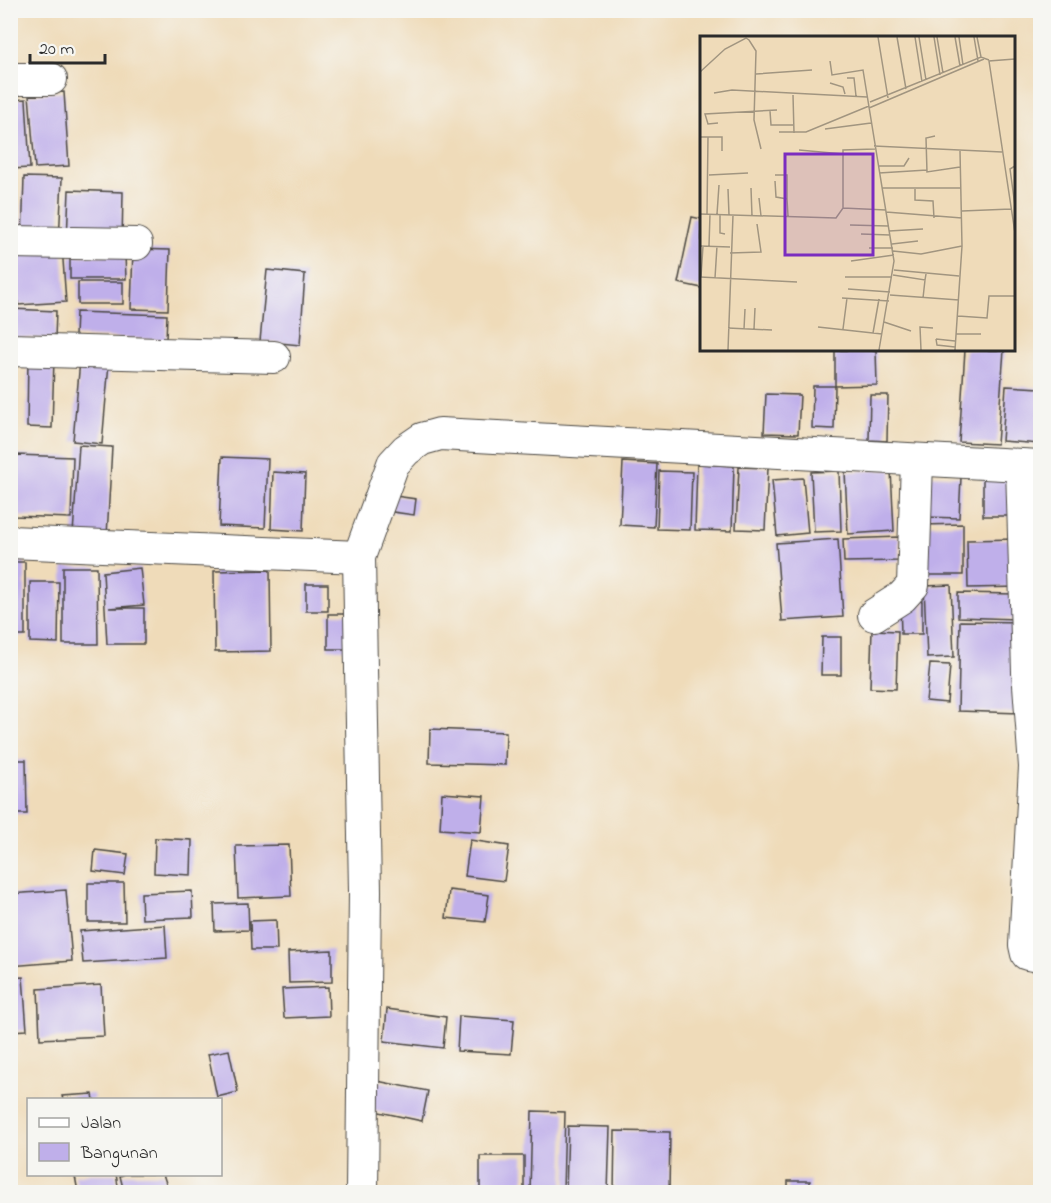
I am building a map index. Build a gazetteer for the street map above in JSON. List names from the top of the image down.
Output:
{
  "legend": ["Jalan", "Bangunan"],
  "scale_bar": "20 m"
}
